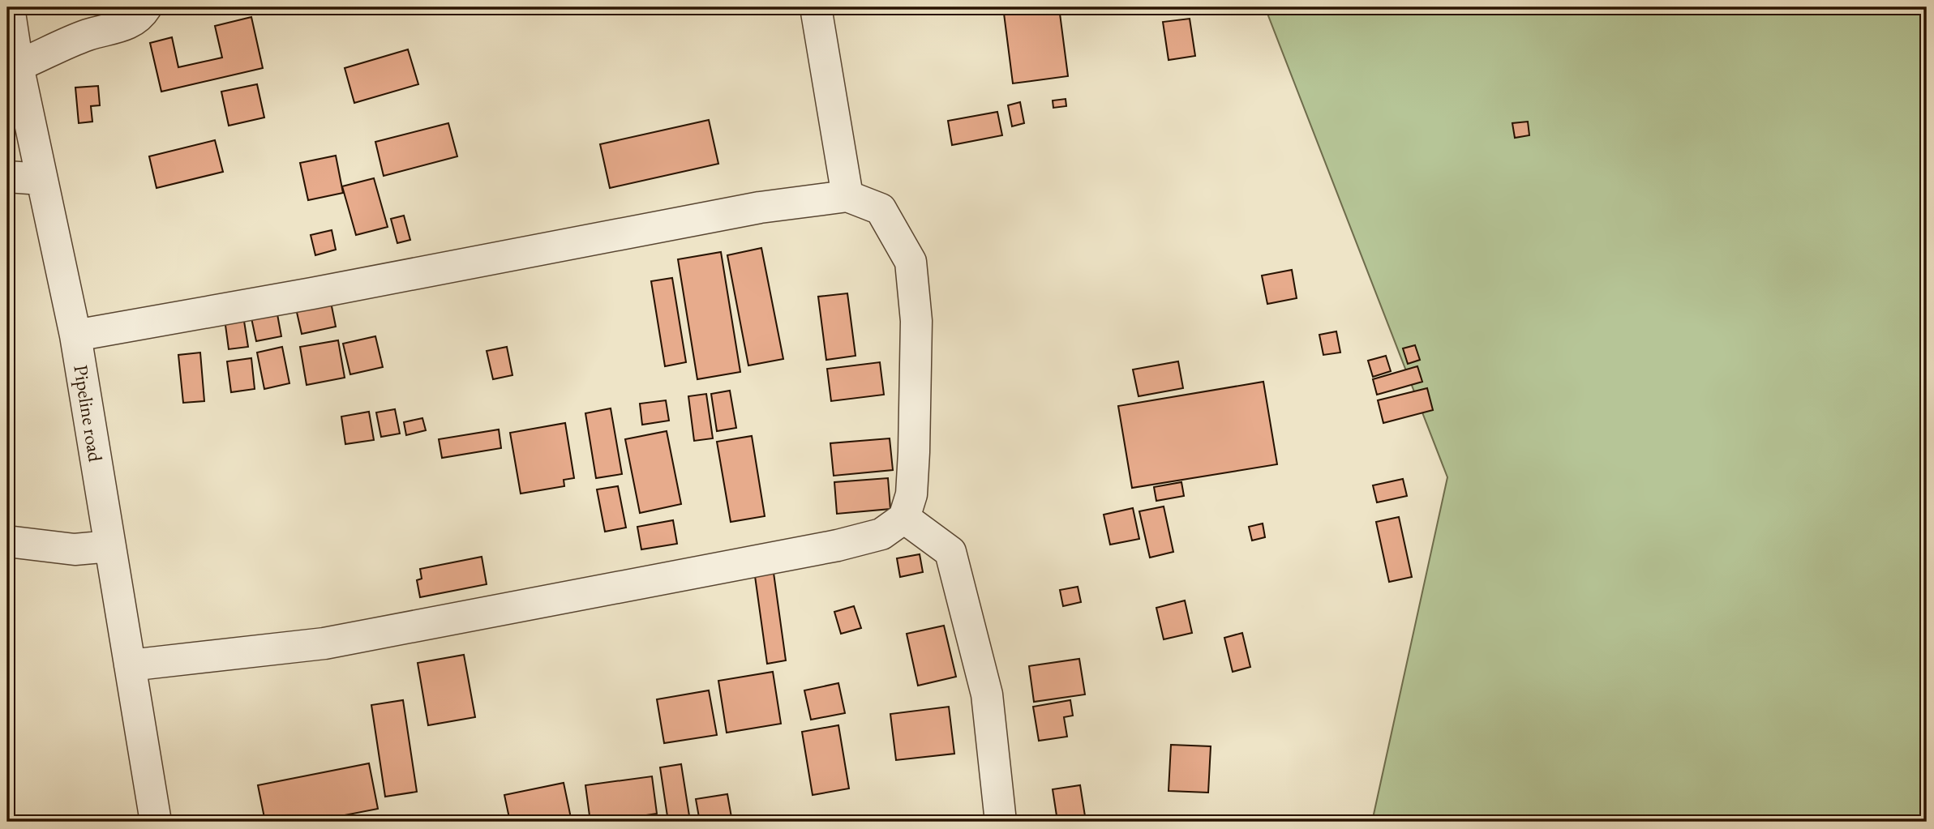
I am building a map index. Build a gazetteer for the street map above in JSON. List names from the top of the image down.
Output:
{
  "streets": {
    "street": ["Pipeline road"]
  }
}
